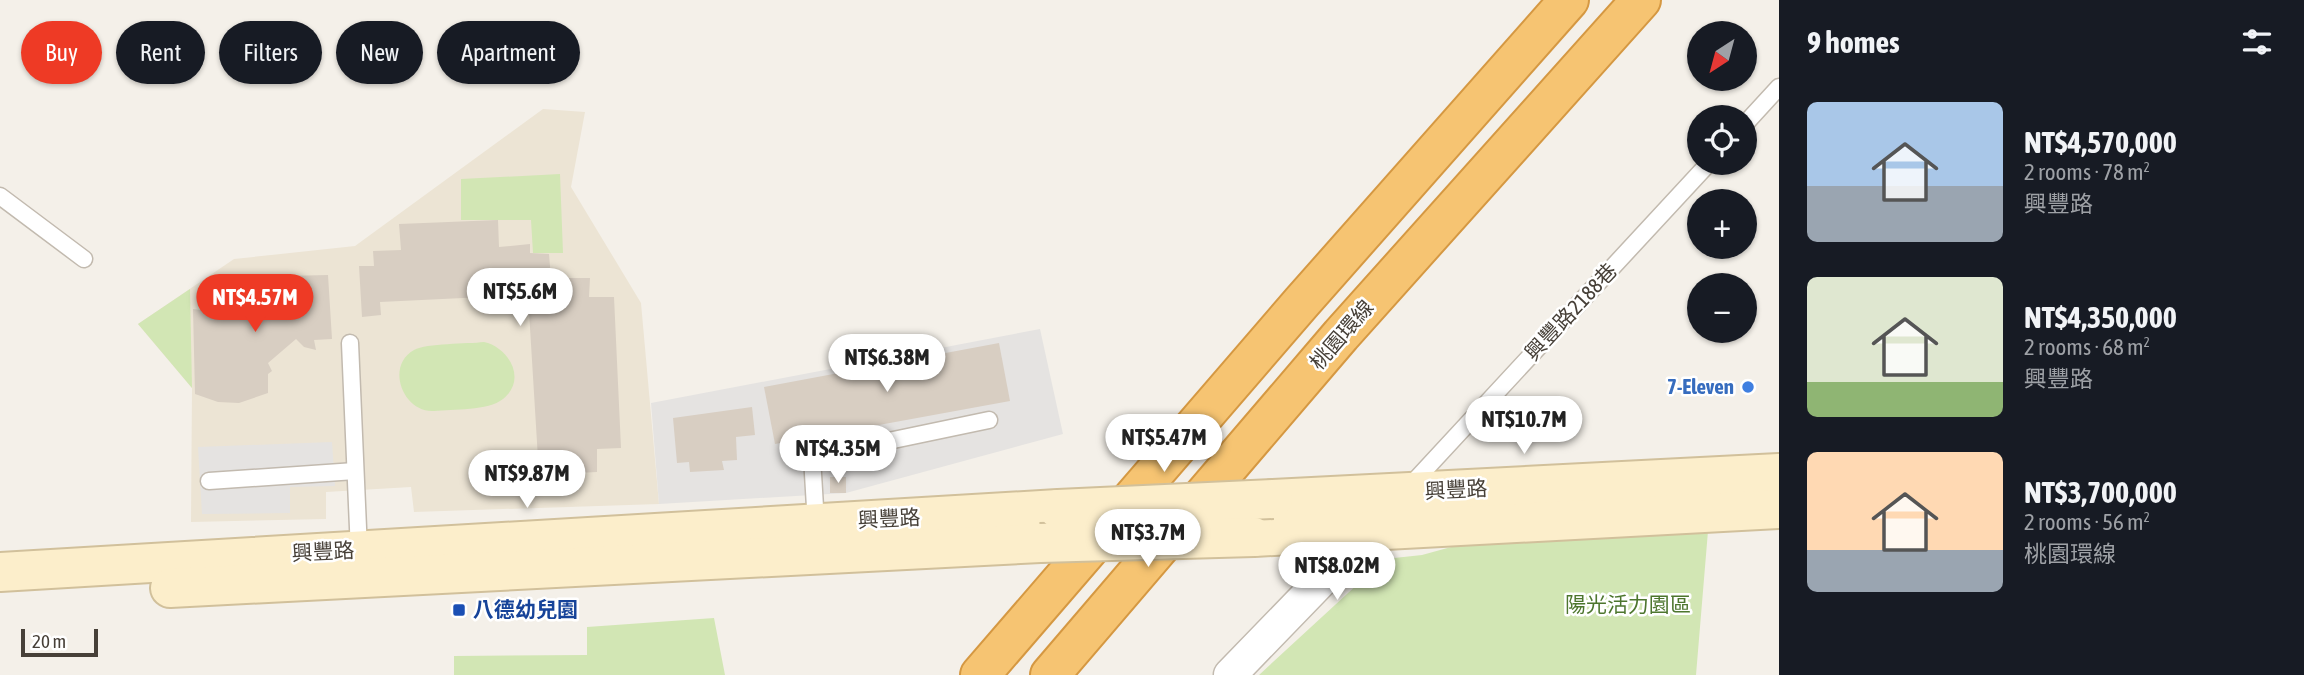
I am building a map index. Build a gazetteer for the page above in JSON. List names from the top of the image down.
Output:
{
  "streets": {
    "highway": ["桃園環線"],
    "main road": ["興豐路"],
    "lane": ["興豐路2188巷"]
  },
  "crossings": [
    ["興豐路2188巷", "興豐路"]
  ],
  "parks": ["陽光活力園區"],
  "places": {
    "other": ["7-Eleven"],
    "transit": ["八德幼兒園"]
  },
  "scale_bar": "20 m",
  "north": "bottom left",
  "page": {
    "heading": "9 homes",
    "map_buttons": ["+", "−"],
    "chip": [
      "Buy",
      "Rent",
      "Filters",
      "New",
      "Apartment"
    ],
    "list": [
      {
        "name": "NT$4,570,000",
        "note": "2 rooms · 78 m² · 興豐路"
      },
      {
        "name": "NT$4,350,000",
        "note": "2 rooms · 68 m² · 興豐路"
      },
      {
        "name": "NT$3,700,000",
        "note": "2 rooms · 56 m² · 桃園環線"
      }
    ],
    "price": [
      "NT$5.6M",
      "NT$4.57M",
      "NT$6.38M",
      "NT$10.7M",
      "NT$5.47M",
      "NT$4.35M",
      "NT$9.87M",
      "NT$3.7M",
      "NT$8.02M"
    ],
    "scale": "20 m"
  }
}
